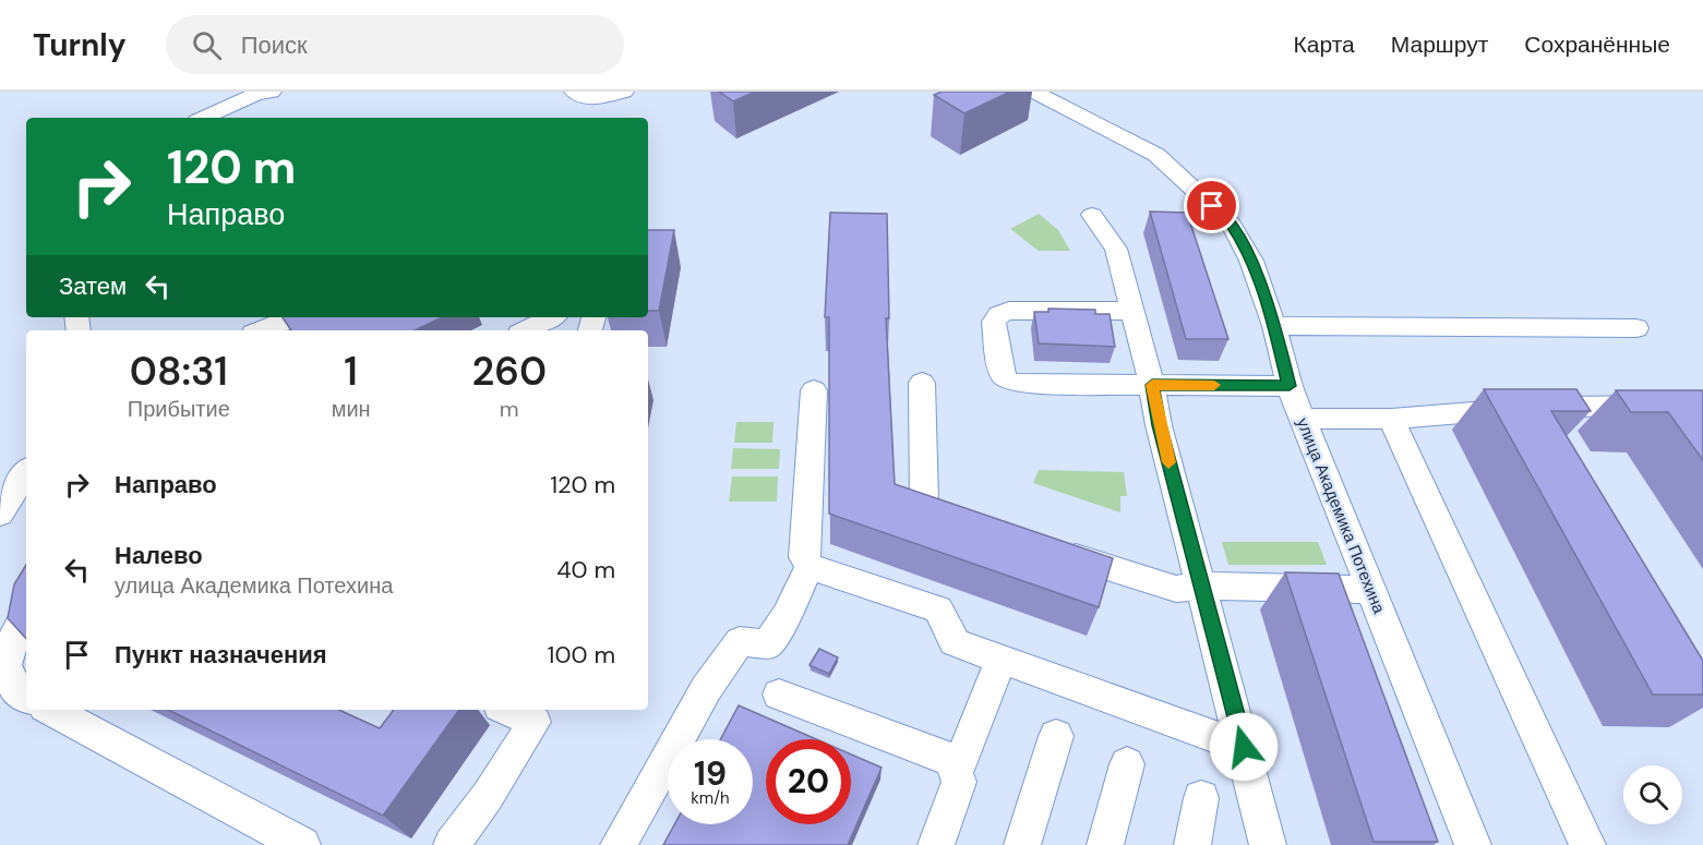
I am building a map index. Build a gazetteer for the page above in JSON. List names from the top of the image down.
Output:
{
  "streets": {
    "street": ["улица Академика Потехина"]
  },
  "page": {
    "header": "Turnly",
    "search": "Поиск",
    "nav": ["Карта", "Маршрут", "Сохранённые"],
    "turn": ["120 m", "Направо"],
    "then": "Затем",
    "eta": [
      "08:31",
      "Прибытие",
      "1",
      "мин",
      "260",
      "m"
    ],
    "list": [
      {
        "name": "Направо",
        "value": "120 m"
      },
      {
        "name": "Налево",
        "note": "улица Академика Потехина",
        "value": "40 m"
      },
      {
        "name": "Пункт назначения",
        "value": "100 m"
      }
    ],
    "speed": "19 km/h",
    "limit": "20"
  }
}
